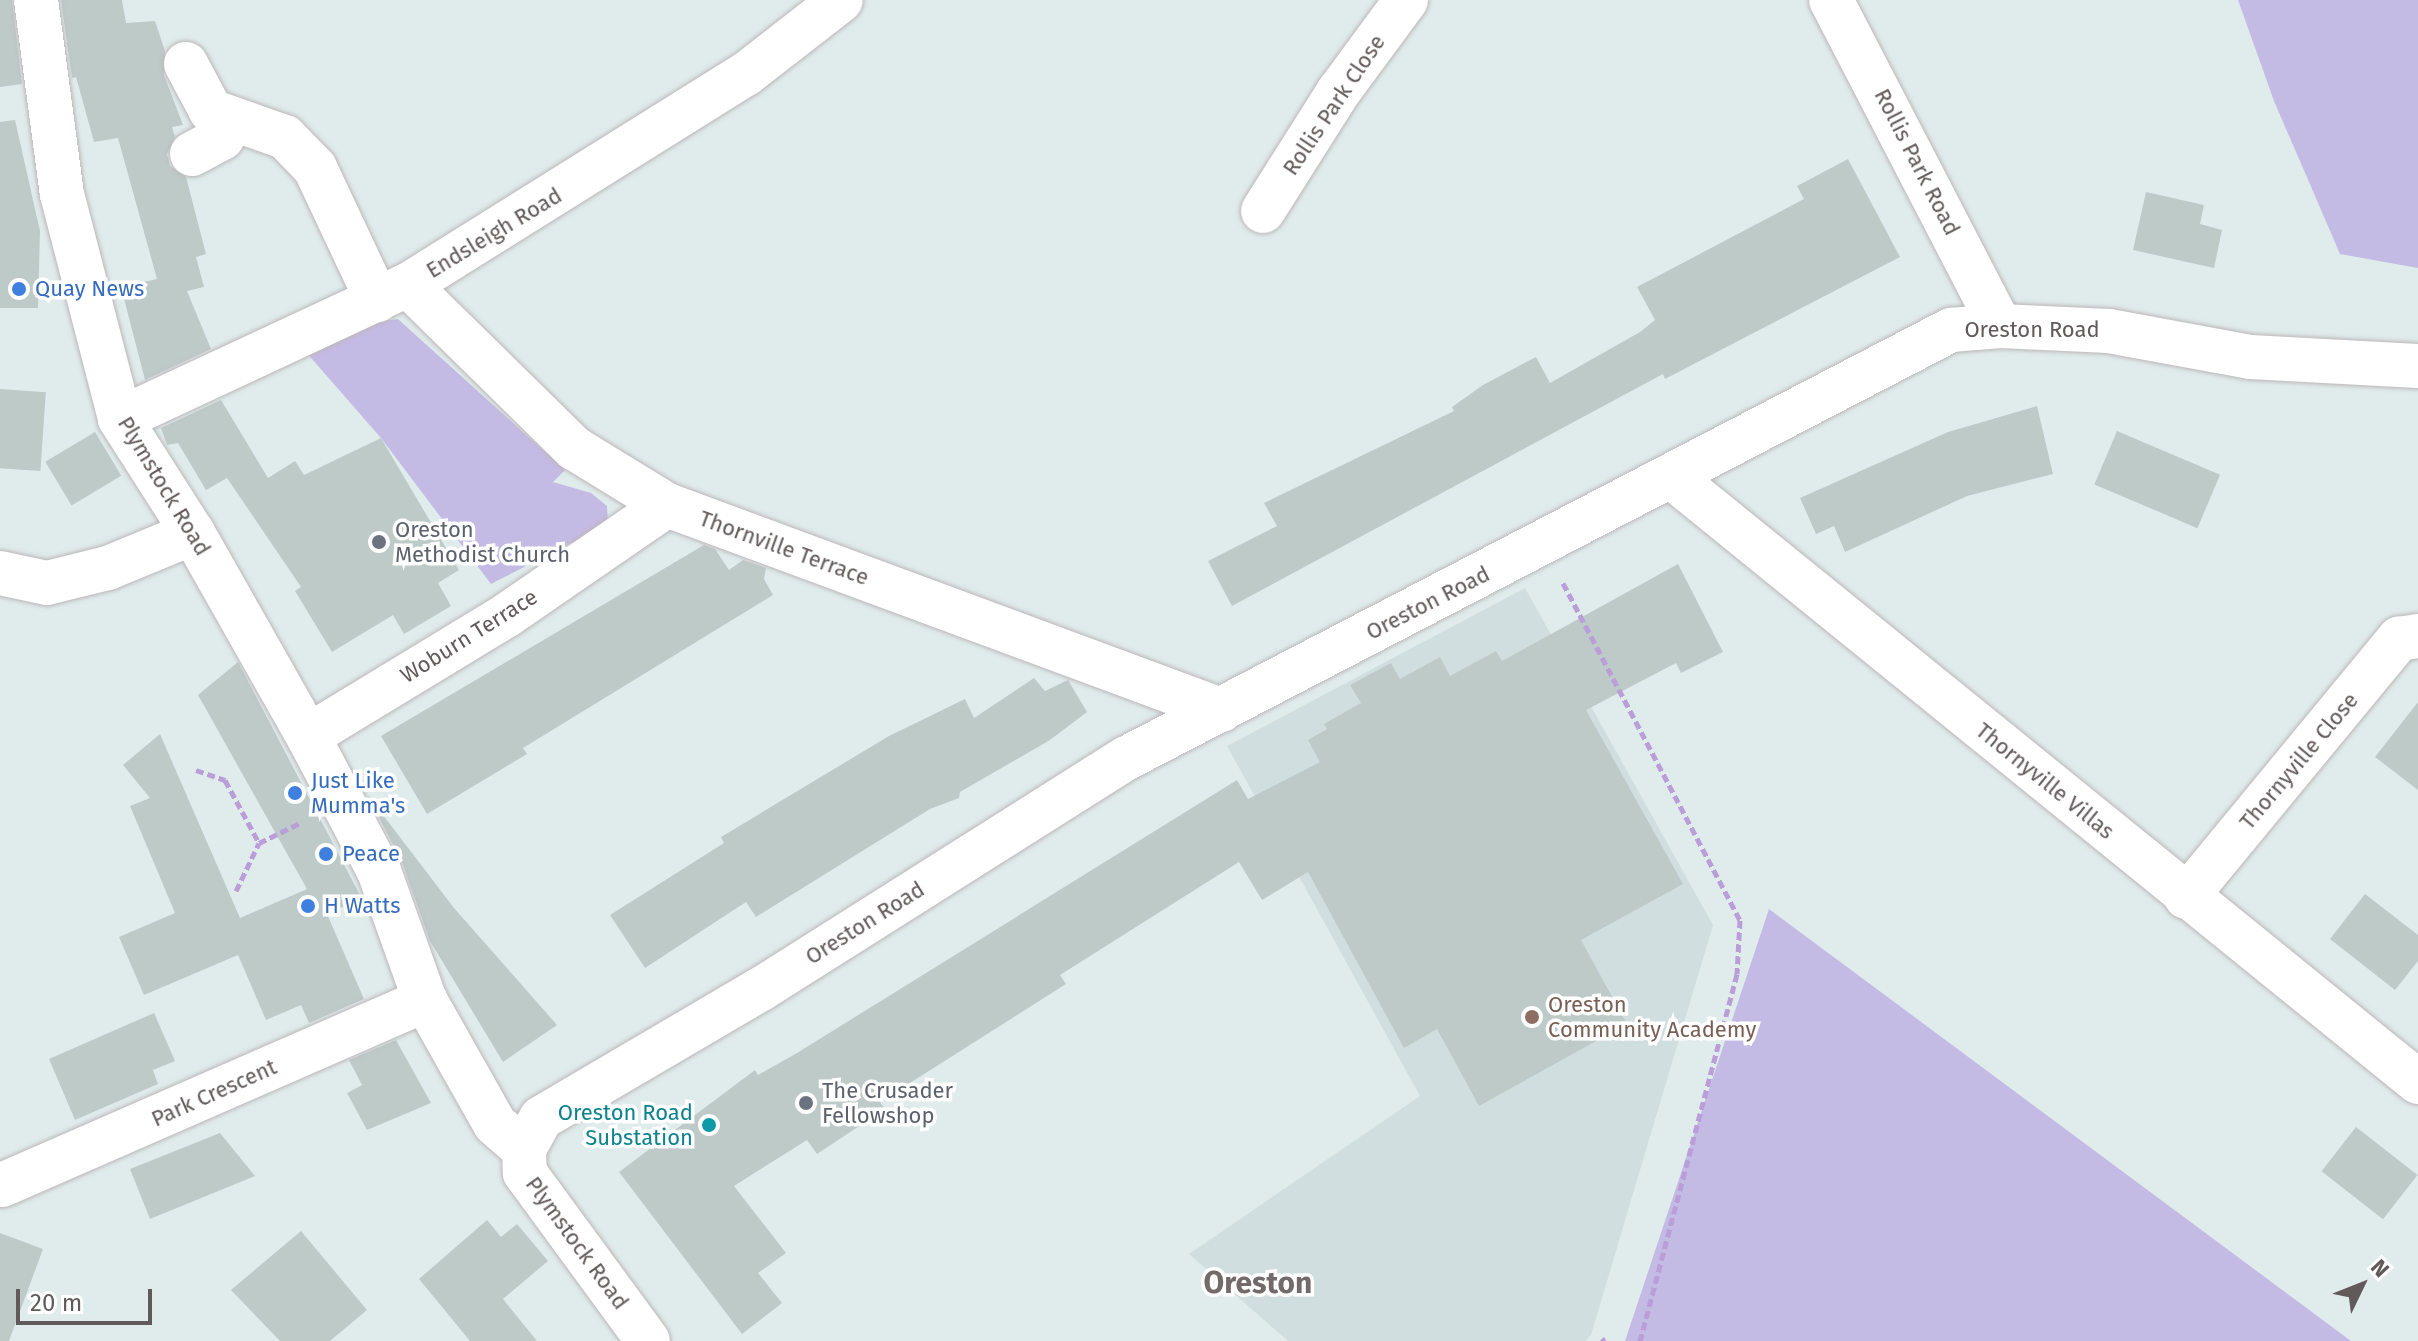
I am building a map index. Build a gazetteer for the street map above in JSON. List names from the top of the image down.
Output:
{
  "streets": {
    "street": [
      "Rollis Park Close",
      "Rollis Park Road",
      "Endsleigh Road",
      "Oreston Road",
      "Plymstock Road",
      "Thornville Terrace",
      "Woburn Terrace",
      "Thornyville Close",
      "Thornyville Villas",
      "Park Crescent"
    ]
  },
  "crossings": [
    ["Rollis Park Road", "Oreston Road"],
    ["Endsleigh Road", "Plymstock Road"],
    ["Endsleigh Road", "Thornville Terrace"],
    ["Oreston Road", "Plymstock Road"],
    ["Oreston Road", "Thornville Terrace"],
    ["Oreston Road", "Thornyville Villas"],
    ["Plymstock Road", "Woburn Terrace"],
    ["Plymstock Road", "Park Crescent"],
    ["Thornville Terrace", "Woburn Terrace"],
    ["Thornyville Close", "Thornyville Villas"]
  ],
  "districts": ["Oreston"],
  "places": [
    "Quay News",
    "Oreston Methodist Church",
    "Just Like Mumma's",
    "Peace",
    "H Watts",
    "Oreston Community Academy",
    "The Crusader Fellowshop",
    "Oreston Road Substation"
  ],
  "scale_bar": "20 m",
  "north": "top right"
}
